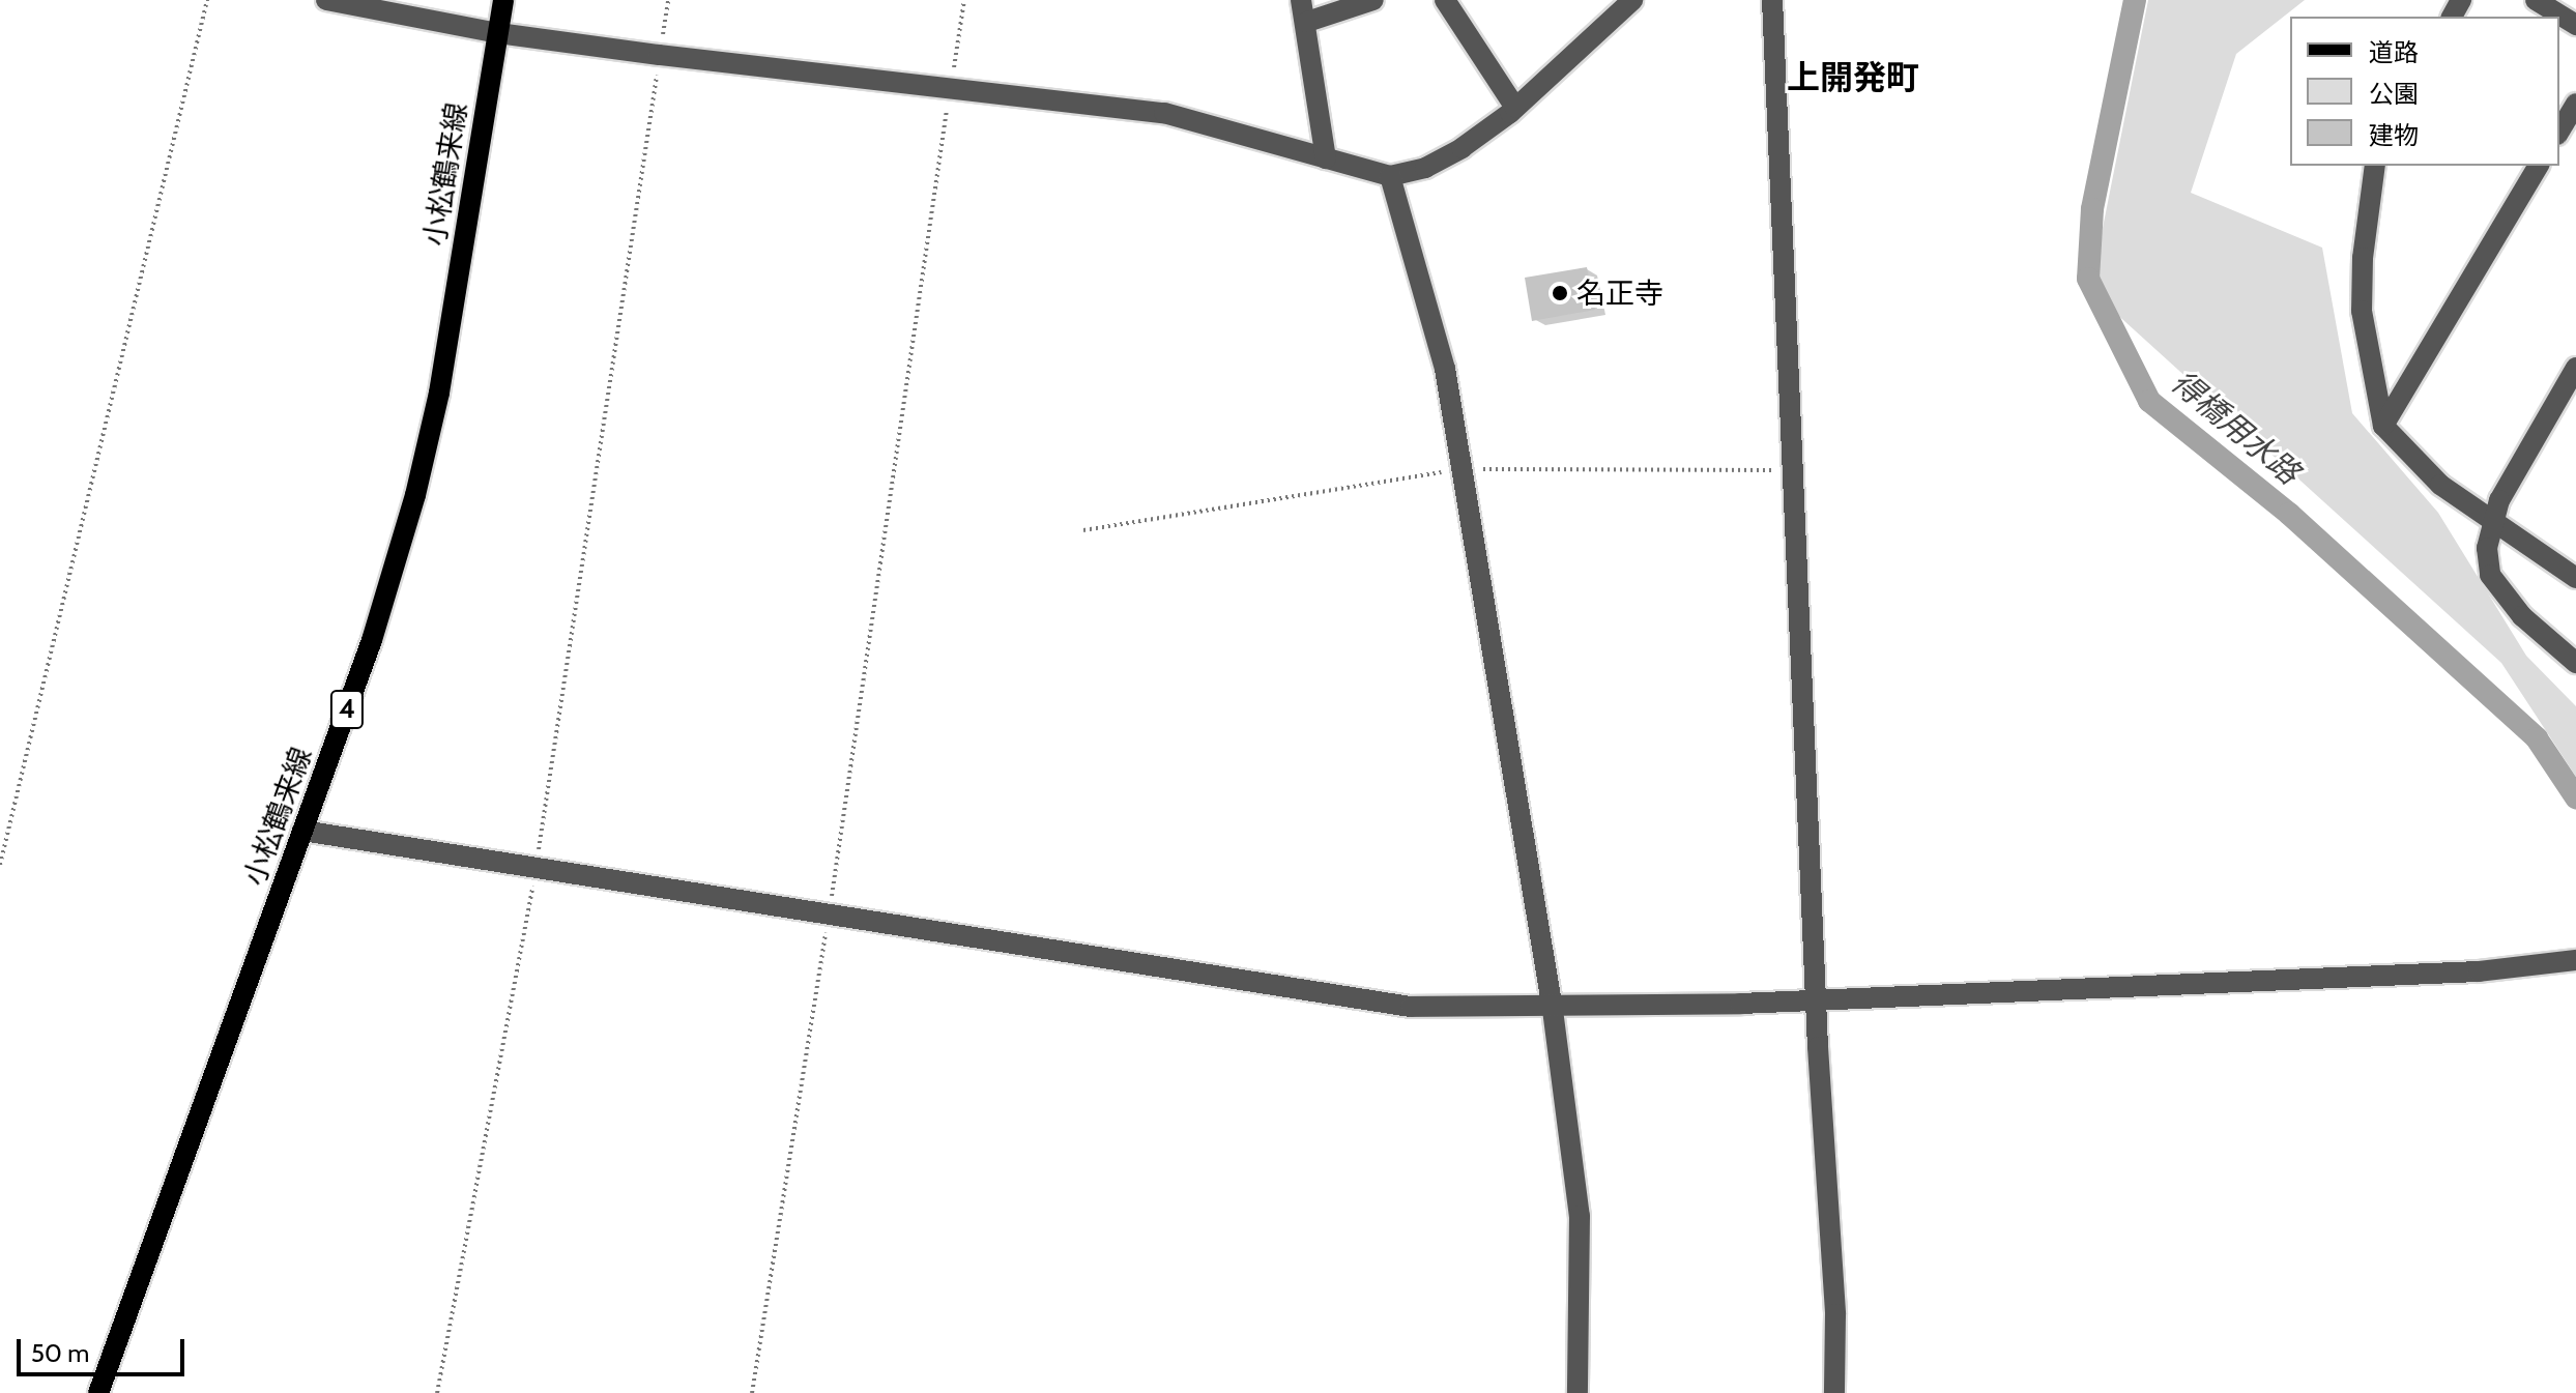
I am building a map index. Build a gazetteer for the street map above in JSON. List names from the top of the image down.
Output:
{
  "streets": {
    "main road": ["小松鶴来線", "4"]
  },
  "districts": ["上開発町"],
  "water": ["得橋用水路"],
  "places": ["名正寺"],
  "legend": ["道路", "公園", "建物"],
  "scale_bar": "50 m"
}
